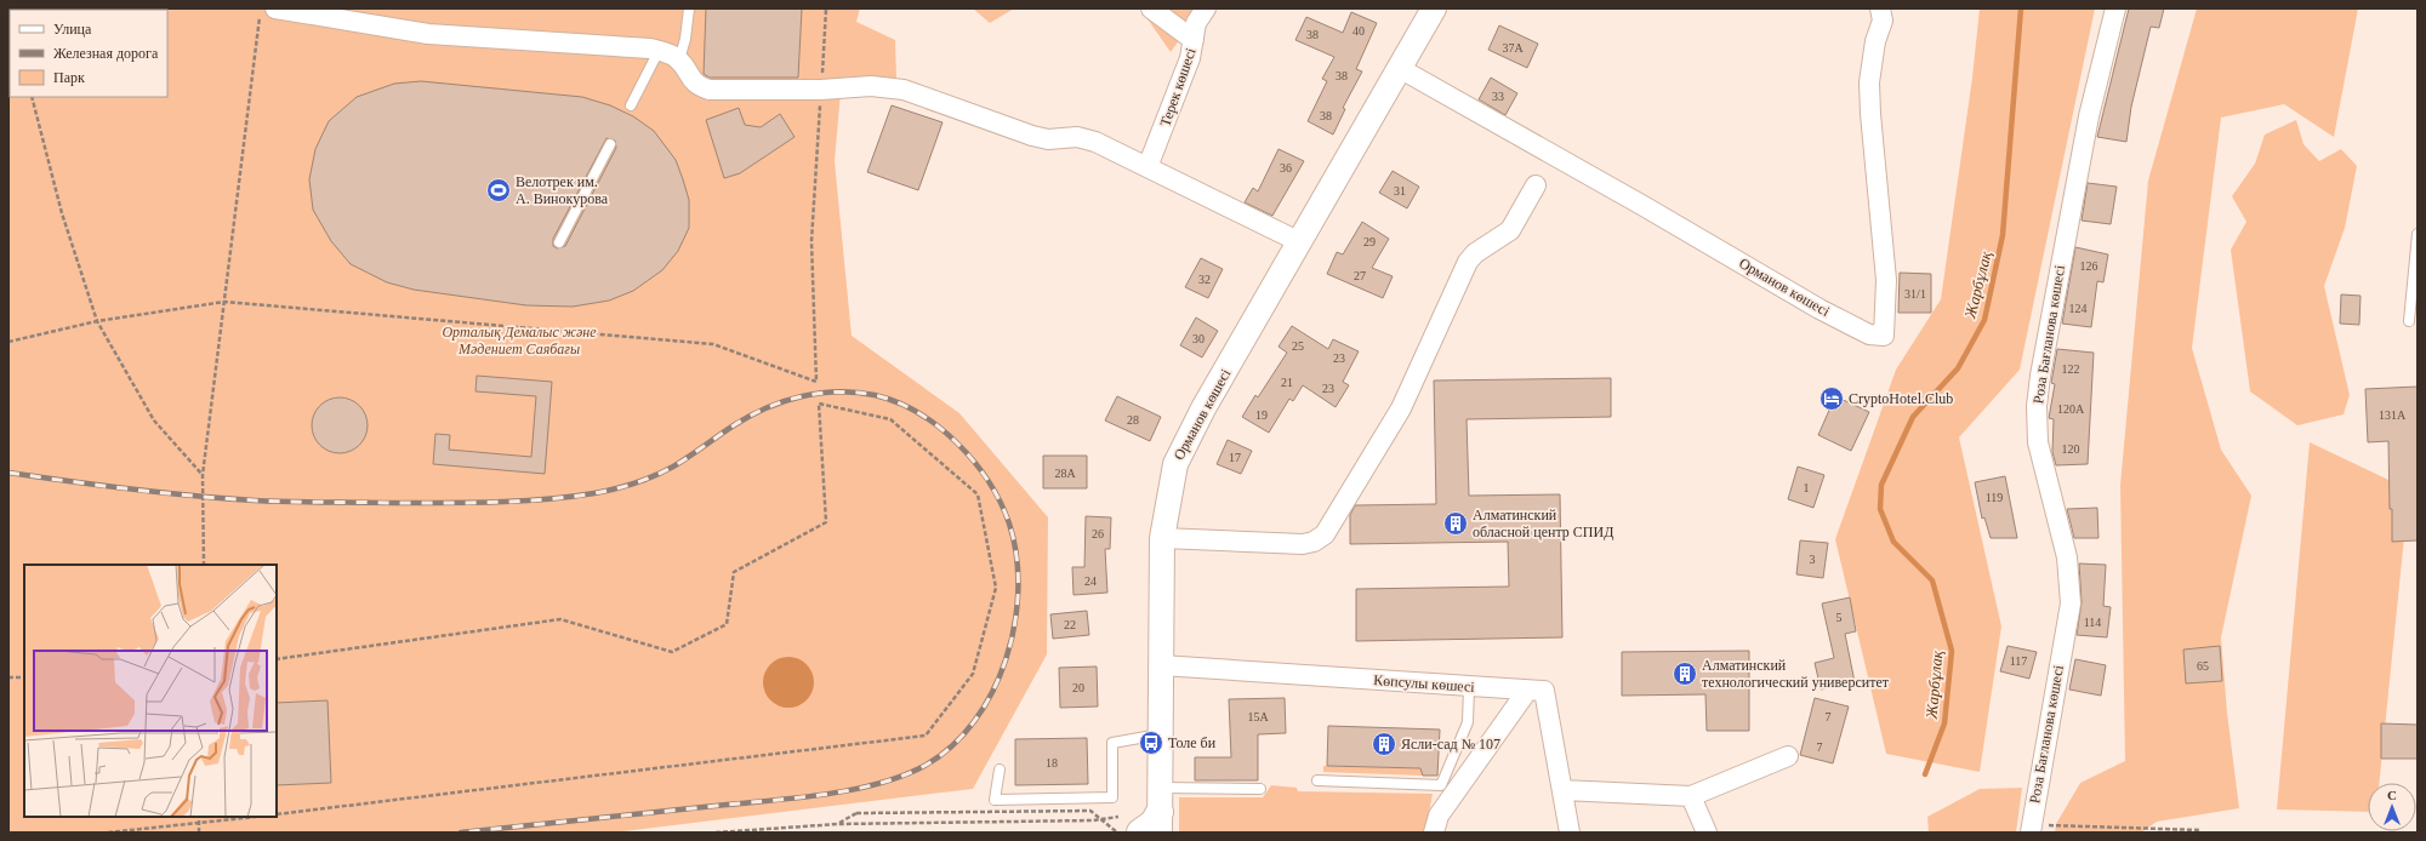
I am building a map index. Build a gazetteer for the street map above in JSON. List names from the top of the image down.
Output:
{
  "streets": {
    "street": [
      "Терек көшесі",
      "Орманов көшесі",
      "Роза Бағланова көшесі",
      "Көпсулы көшесі"
    ]
  },
  "crossings": [
    ["Орманов көшесі", "Көпсулы көшесі"]
  ],
  "water": ["Жарбұлақ"],
  "parks": ["Орталық Демалыс және Мәдениет Саябағы"],
  "places": {
    "sports": ["Велотрек им. А. Винокурова"],
    "hotel": ["CryptoHotel.Club"],
    "building": ["Алматинский обласной центр СПИД", "Алматинский технологический университет", "Ясли-сад № 107"],
    "bus stop": ["Толе би"]
  },
  "house_numbers": [
    "40",
    "38",
    "37А",
    "38",
    "33",
    "38",
    "36",
    "31",
    "29",
    "126",
    "27",
    "32",
    "31/1",
    "124",
    "30",
    "25",
    "23",
    "122",
    "21",
    "23",
    "120А",
    "19",
    "131А",
    "28",
    "120",
    "17",
    "28А",
    "1",
    "119",
    "26",
    "3",
    "24",
    "5",
    "114",
    "22",
    "117",
    "65",
    "20",
    "15А",
    "7",
    "7",
    "18"
  ],
  "legend": ["Улица", "Железная дорога", "Парк"],
  "north": "top"
}
